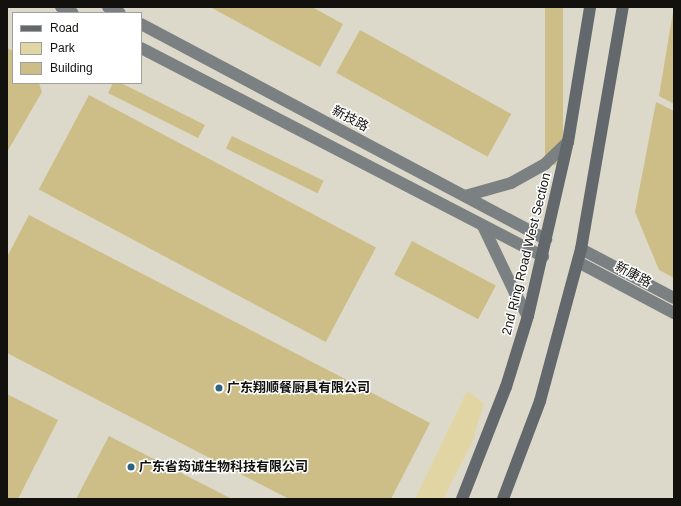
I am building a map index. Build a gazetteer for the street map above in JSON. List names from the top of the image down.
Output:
{
  "streets": {
    "main road": ["2nd Ring Road West Section"],
    "street": ["新技路", "新康路"]
  },
  "crossings": [
    ["新技路", "2nd Ring Road West Section"]
  ],
  "places": ["广东翔顺餐厨具有限公司", "广东省筠诚生物科技有限公司"],
  "legend": ["Road", "Park", "Building"]
}
